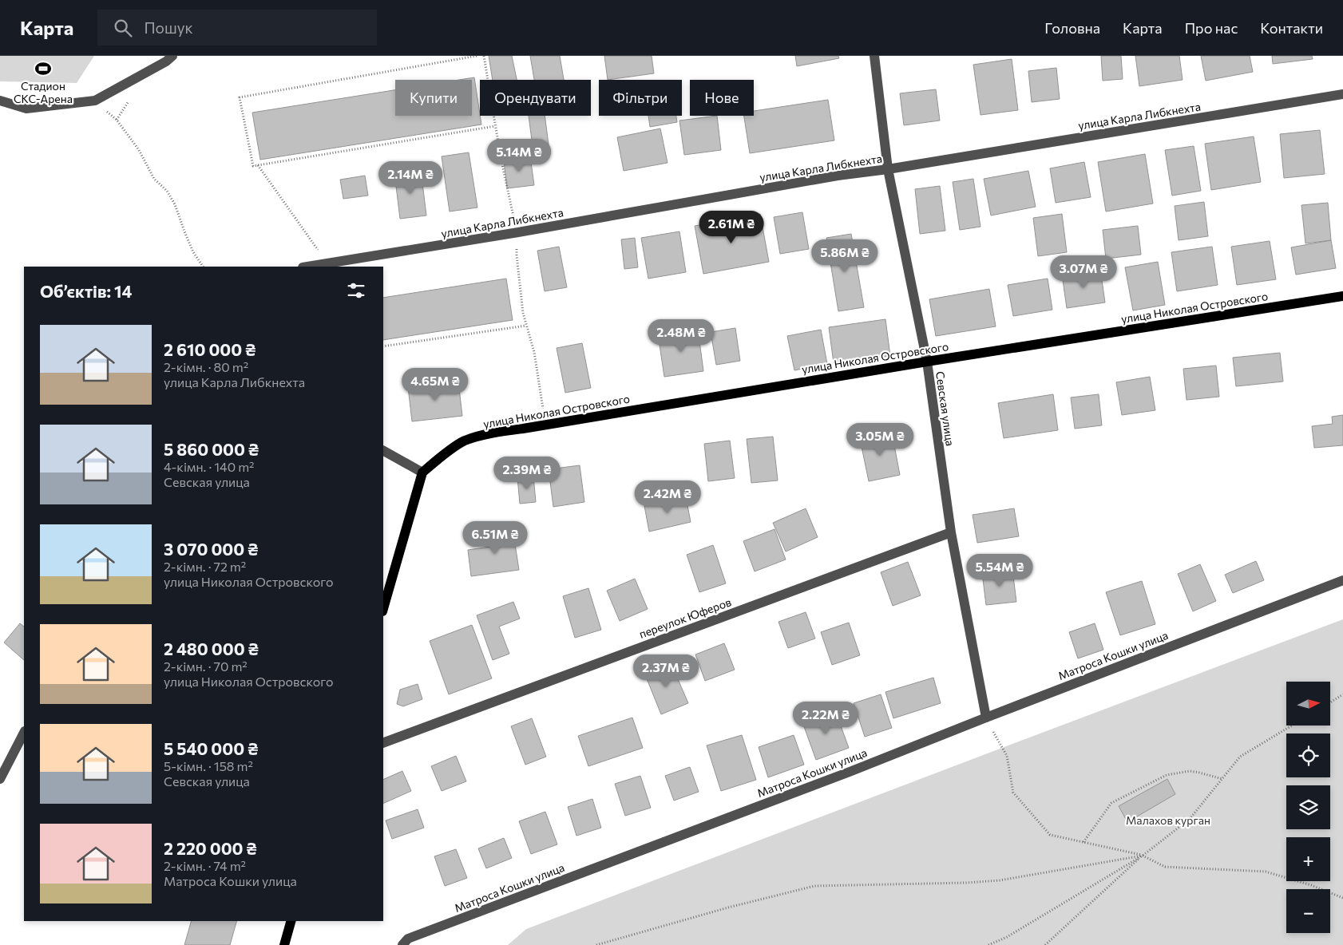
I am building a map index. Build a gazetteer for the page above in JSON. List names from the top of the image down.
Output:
{
  "streets": {
    "main road": ["улица Николая Островского"],
    "street": [
      "улица Карла Либкнехта",
      "Севская улица",
      "переулок Юферов",
      "Матроса Кошки улица"
    ]
  },
  "crossings": [
    ["улица Карла Либкнехта", "Севская улица"],
    ["улица Николая Островского", "Севская улица"],
    ["Севская улица", "переулок Юферов"],
    ["Севская улица", "Матроса Кошки улица"]
  ],
  "parks": ["Малахов курган"],
  "places": {
    "sports": ["Стадион СКС-Арена"]
  },
  "north": "right",
  "page": {
    "header": "Карта",
    "search": "Пошук",
    "nav": [
      "Головна",
      "Карта",
      "Про нас",
      "Контакти"
    ],
    "chip": [
      "Купити",
      "Орендувати",
      "Фільтри",
      "Нове"
    ],
    "price": [
      "5.14M ₴",
      "2.14M ₴",
      "2.61M ₴",
      "5.86M ₴",
      "3.07M ₴",
      "2.48M ₴",
      "4.65M ₴",
      "3.05M ₴",
      "2.39M ₴",
      "2.42M ₴",
      "6.51M ₴",
      "5.54M ₴",
      "2.37M ₴",
      "2.22M ₴"
    ],
    "heading": "Об’єктів: 14",
    "list": [
      {
        "name": "2 610 000 ₴",
        "note": "2-кімн. · 80 m² · улица Карла Либкнехта"
      },
      {
        "name": "5 860 000 ₴",
        "note": "4-кімн. · 140 m² · Севская улица"
      },
      {
        "name": "3 070 000 ₴",
        "note": "2-кімн. · 72 m² · улица Николая Островского"
      },
      {
        "name": "2 480 000 ₴",
        "note": "2-кімн. · 70 m² · улица Николая Островского"
      },
      {
        "name": "5 540 000 ₴",
        "note": "5-кімн. · 158 m² · Севская улица"
      },
      {
        "name": "2 220 000 ₴",
        "note": "2-кімн. · 74 m² · Матроса Кошки улица"
      }
    ],
    "map_buttons": ["+", "−"]
  }
}
